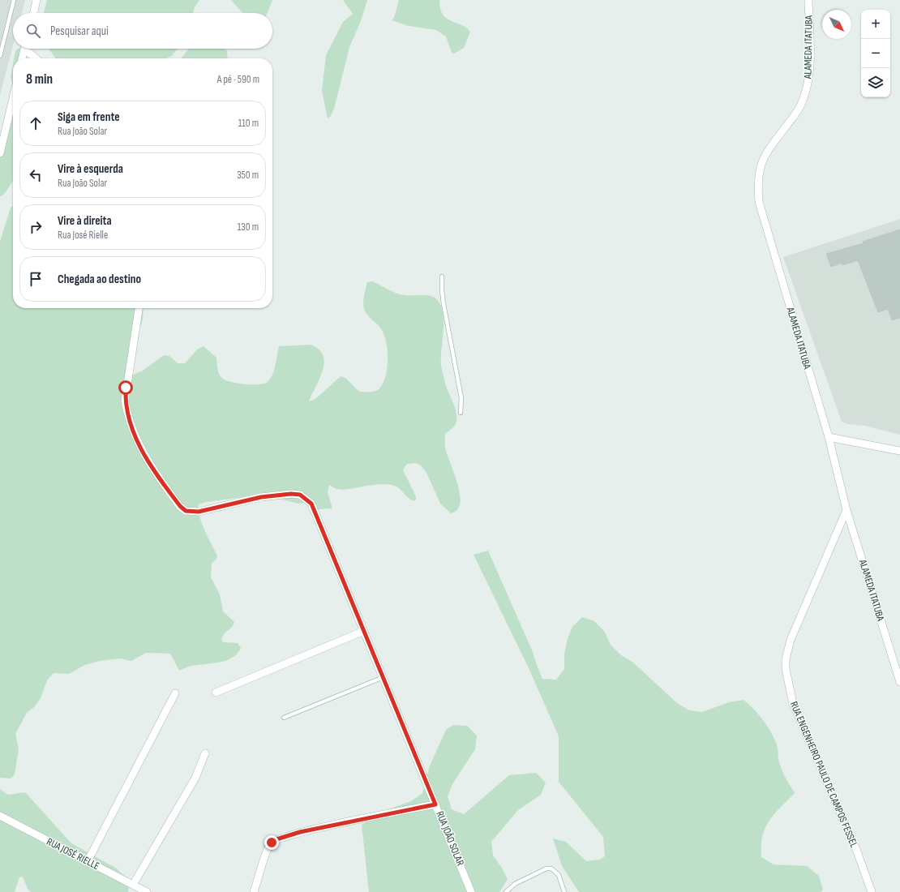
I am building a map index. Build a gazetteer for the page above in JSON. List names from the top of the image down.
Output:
{
  "streets": {
    "street": [
      "ALAMEDA ITATUBA",
      "RUA ENGENHEIRO PAULO DE CAMPOS FESSEL",
      "RUA JOÃO SOLAR",
      "RUA JOSÉ RIELLE"
    ]
  },
  "crossings": [
    ["ALAMEDA ITATUBA", "RUA ENGENHEIRO PAULO DE CAMPOS FESSEL"]
  ],
  "north": "bottom right",
  "page": {
    "map_buttons": ["+", "−"],
    "search": "Pesquisar aqui",
    "heading": ["8 min", "A pé · 590 m"],
    "list": [
      ["Siga em frente", "Rua João Solar", "110 m"],
      ["Vire à esquerda", "Rua João Solar", "350 m"],
      ["Vire à direita", "Rua José Rielle", "130 m"],
      "Chegada ao destino"
    ]
  }
}
